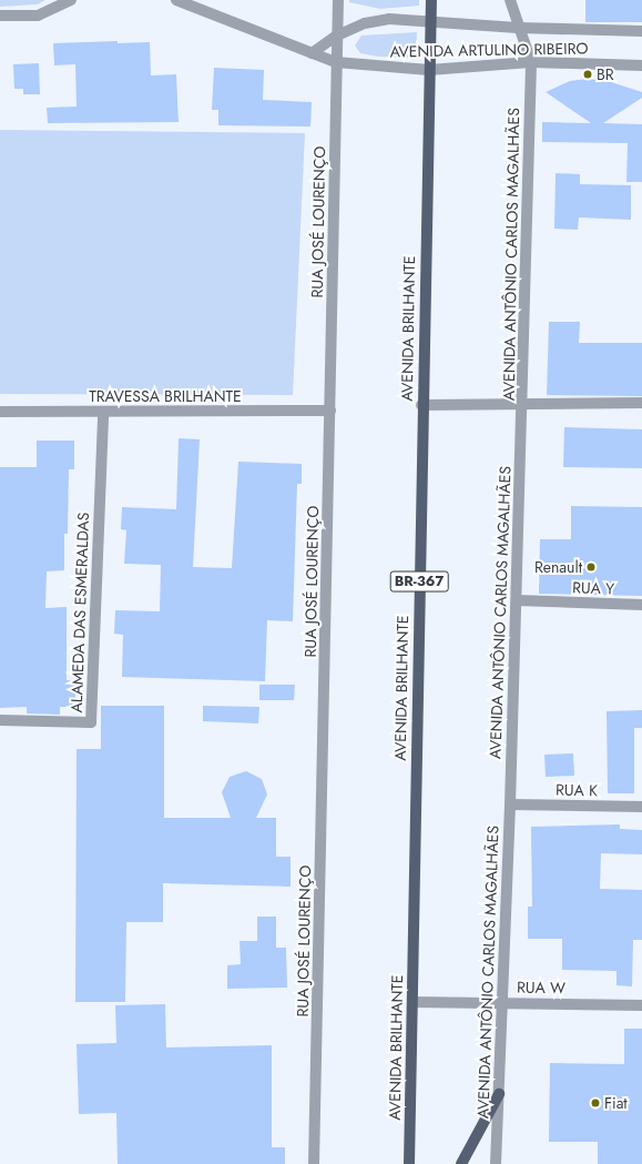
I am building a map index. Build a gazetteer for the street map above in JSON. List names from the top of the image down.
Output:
{
  "streets": {
    "main road": ["AVENIDA BRILHANTE", "BR-367"],
    "street": [
      "AVENIDA ARTULINO RIBEIRO",
      "RUA JOSÉ LOURENÇO",
      "AVENIDA ANTÔNIO CARLOS MAGALHÃES",
      "TRAVESSA BRILHANTE",
      "RUA Y",
      "ALAMEDA DAS ESMERALDAS",
      "RUA K",
      "RUA W"
    ]
  },
  "crossings": [
    ["AVENIDA ARTULINO RIBEIRO", "RUA JOSÉ LOURENÇO"],
    ["AVENIDA ARTULINO RIBEIRO", "AVENIDA ANTÔNIO CARLOS MAGALHÃES"],
    ["AVENIDA ARTULINO RIBEIRO", "AVENIDA BRILHANTE"],
    ["RUA JOSÉ LOURENÇO", "TRAVESSA BRILHANTE"],
    ["AVENIDA ANTÔNIO CARLOS MAGALHÃES", "RUA Y"],
    ["AVENIDA ANTÔNIO CARLOS MAGALHÃES", "RUA K"],
    ["AVENIDA ANTÔNIO CARLOS MAGALHÃES", "RUA W"],
    ["AVENIDA BRILHANTE", "RUA W"],
    ["TRAVESSA BRILHANTE", "ALAMEDA DAS ESMERALDAS"]
  ],
  "places": ["BR", "Renault", "Fiat"]
}
